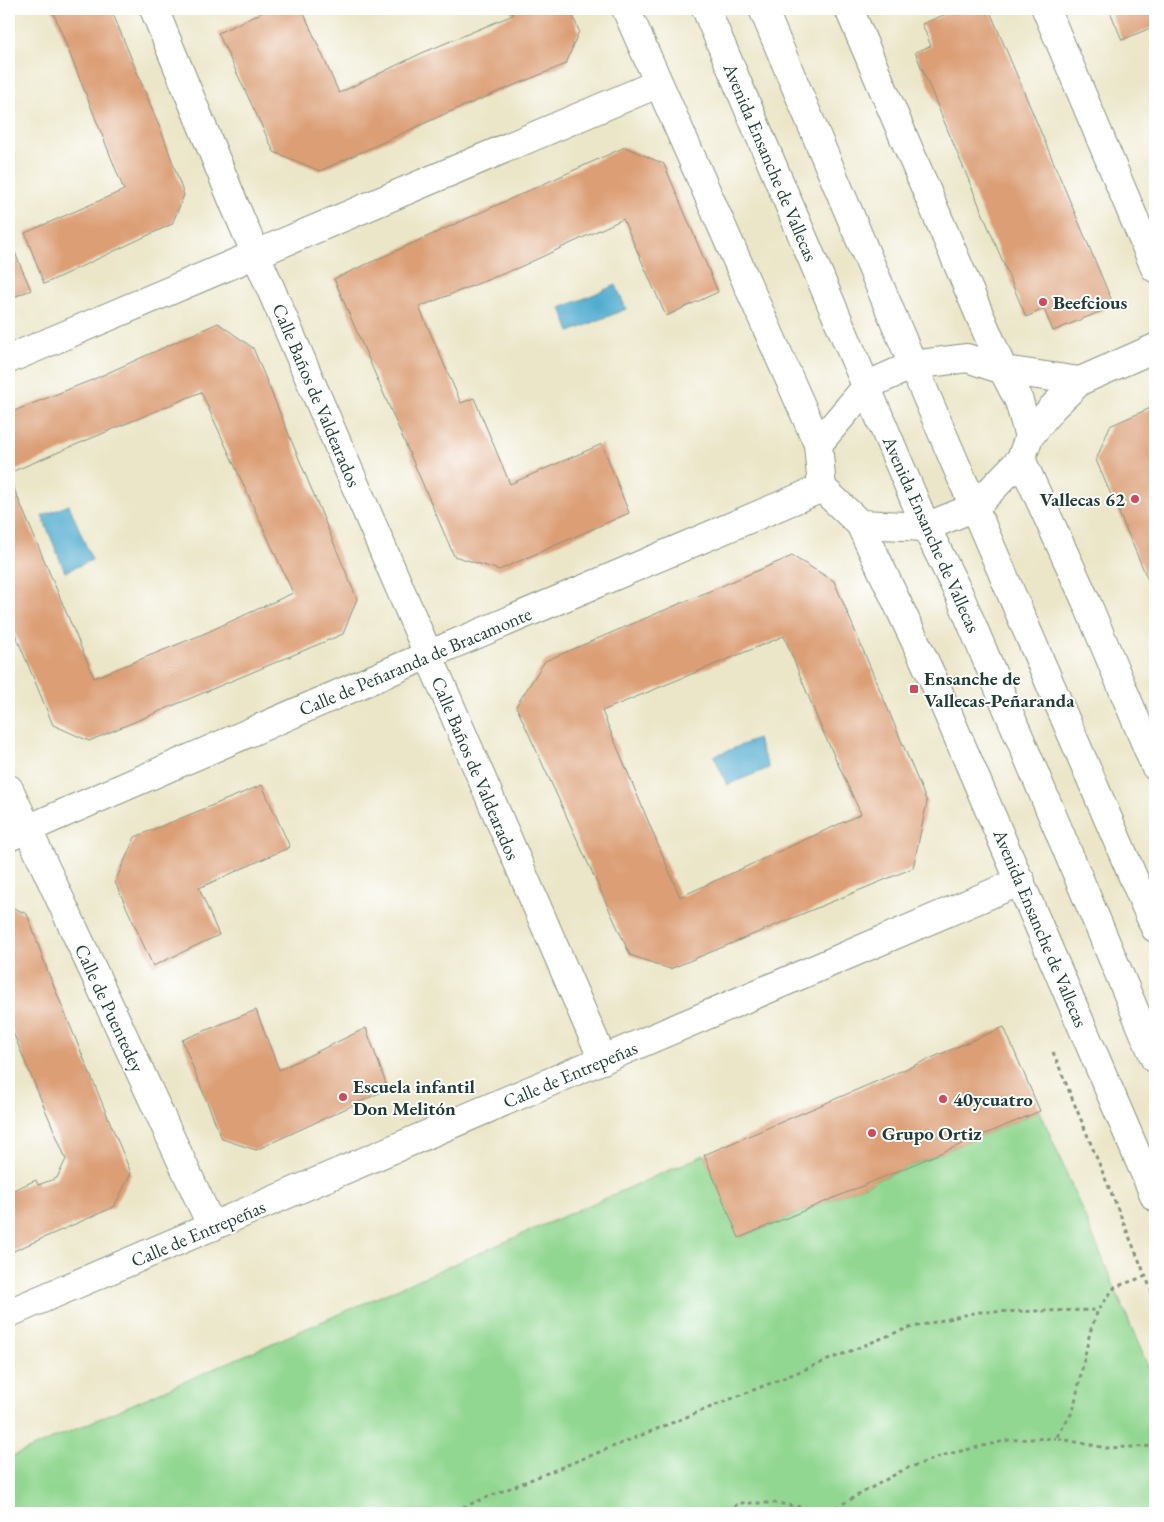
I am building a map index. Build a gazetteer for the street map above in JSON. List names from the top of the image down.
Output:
{
  "streets": {
    "street": [
      "Avenida Ensanche de Vallecas",
      "Calle Baños de Valdearados",
      "Calle de Peñaranda de Bracamonte",
      "Calle de Puentedey",
      "Calle de Entrepeñas"
    ]
  },
  "crossings": [
    ["Avenida Ensanche de Vallecas", "Calle de Entrepeñas"],
    ["Calle Baños de Valdearados", "Calle de Peñaranda de Bracamonte"],
    ["Calle Baños de Valdearados", "Calle de Entrepeñas"],
    ["Calle de Peñaranda de Bracamonte", "Calle de Puentedey"],
    ["Calle de Puentedey", "Calle de Entrepeñas"]
  ],
  "places": {
    "other": [
      "Beefcious",
      "Vallecas 62",
      "Escuela infantil Don Melitón",
      "40ycuatro",
      "Grupo Ortiz"
    ],
    "transit": ["Ensanche de Vallecas-Peñaranda"]
  }
}
